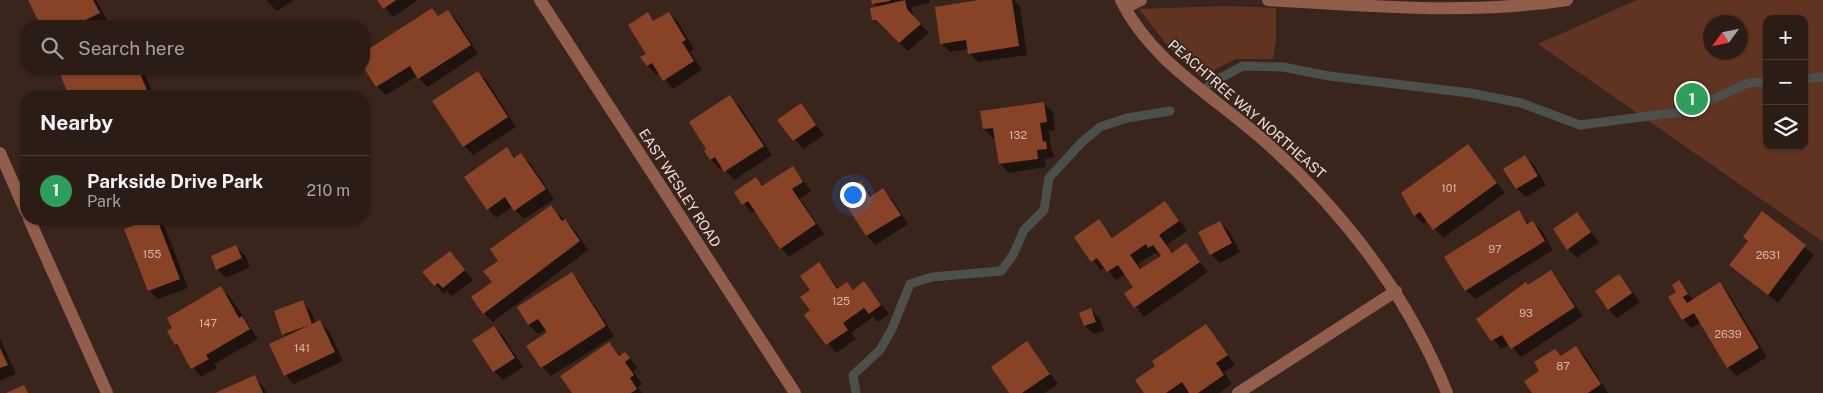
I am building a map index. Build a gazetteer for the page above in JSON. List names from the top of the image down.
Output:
{
  "streets": {
    "street": ["PEACHTREE WAY NORTHEAST", "EAST WESLEY ROAD"]
  },
  "house_numbers": [
    "132",
    "101",
    "97",
    "155",
    "2631",
    "125",
    "93",
    "147",
    "2639",
    "141",
    "87"
  ],
  "north": "bottom left",
  "page": {
    "map_buttons": ["+", "−"],
    "search": "Search here",
    "pins": "1",
    "heading": "Nearby",
    "list": [
      {
        "mark": "1",
        "name": "Parkside Drive Park",
        "note": "Park",
        "value": "210 m"
      }
    ]
  }
}
